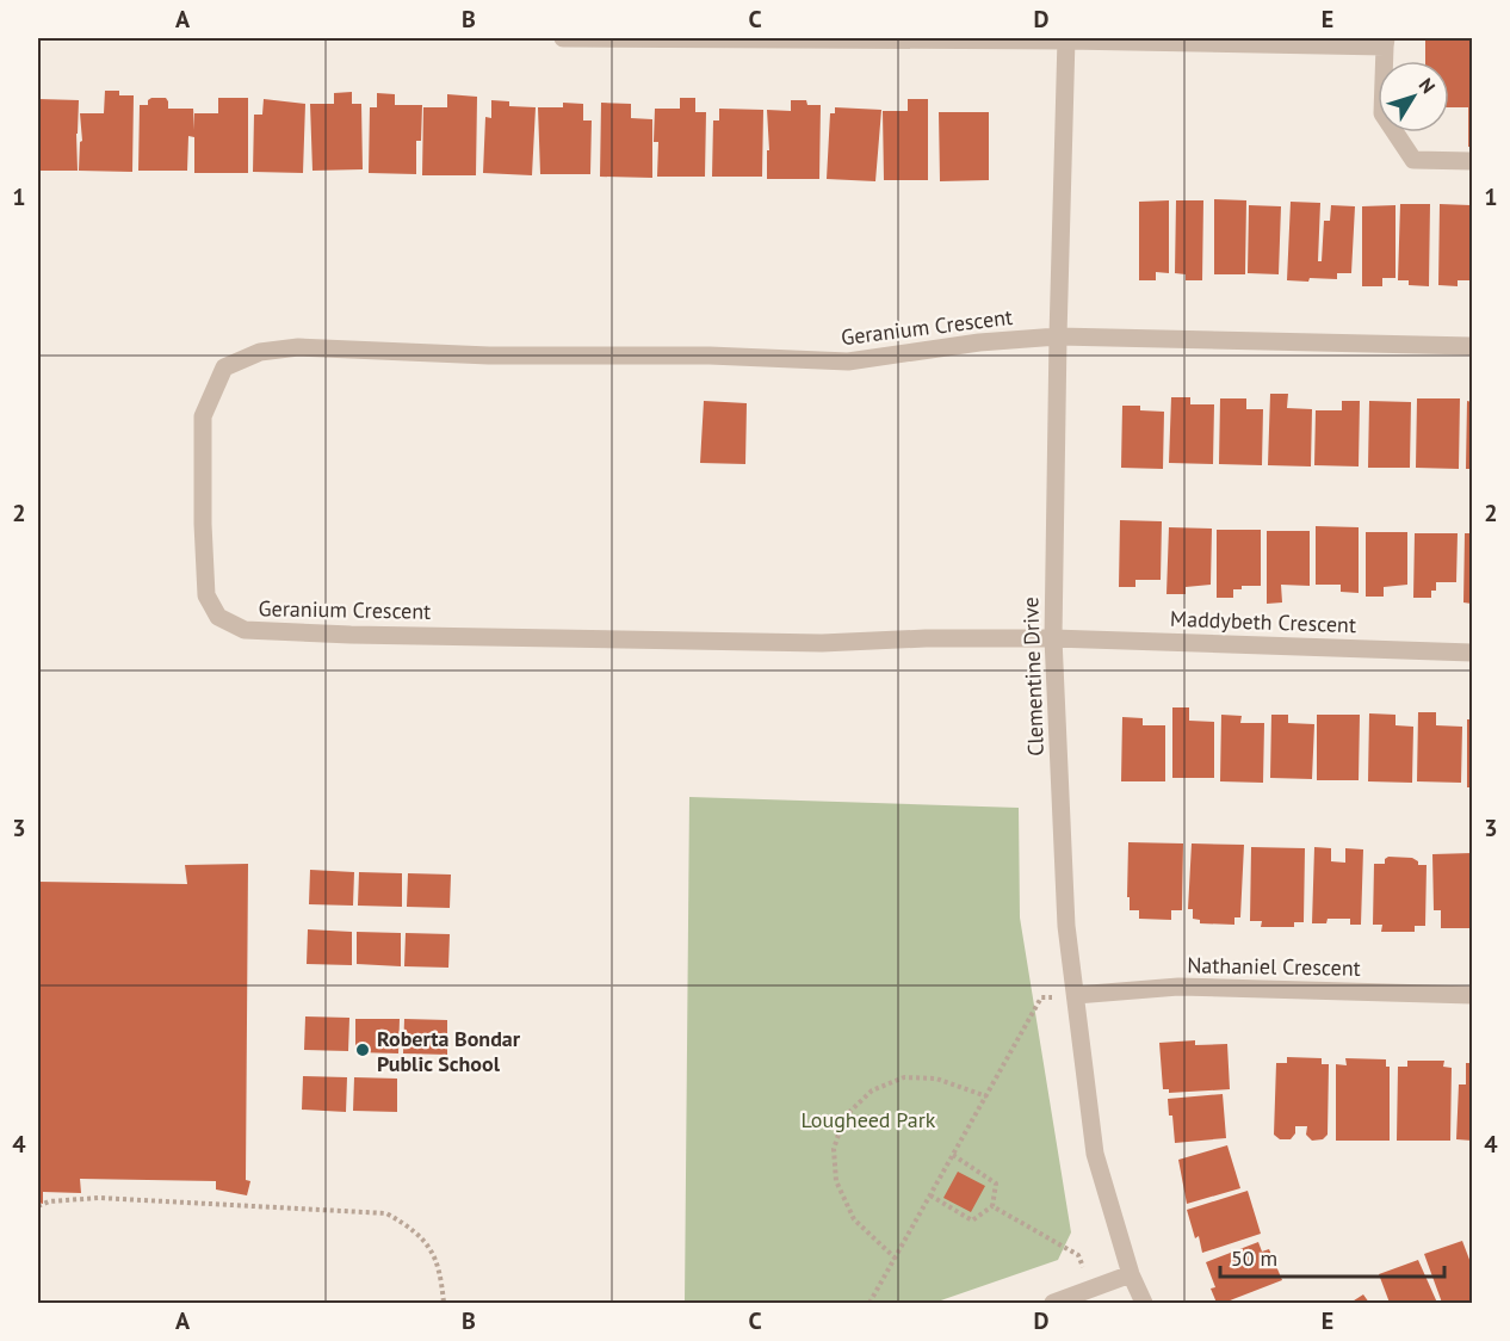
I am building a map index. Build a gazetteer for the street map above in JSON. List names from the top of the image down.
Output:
{
  "streets": {
    "street": [
      "Geranium Crescent",
      "Maddybeth Crescent",
      "Clementine Drive",
      "Nathaniel Crescent"
    ]
  },
  "crossings": [
    ["Geranium Crescent", "Maddybeth Crescent"],
    ["Geranium Crescent", "Clementine Drive"],
    ["Maddybeth Crescent", "Clementine Drive"],
    ["Clementine Drive", "Nathaniel Crescent"]
  ],
  "parks": ["Lougheed Park"],
  "places": ["Roberta Bondar Public School"],
  "scale_bar": "50 m",
  "north": "top right",
  "grid": {
    "columns": [
      "A",
      "B",
      "C",
      "D",
      "E"
    ],
    "rows": [
      "1",
      "2",
      "3",
      "4"
    ]
  }
}
